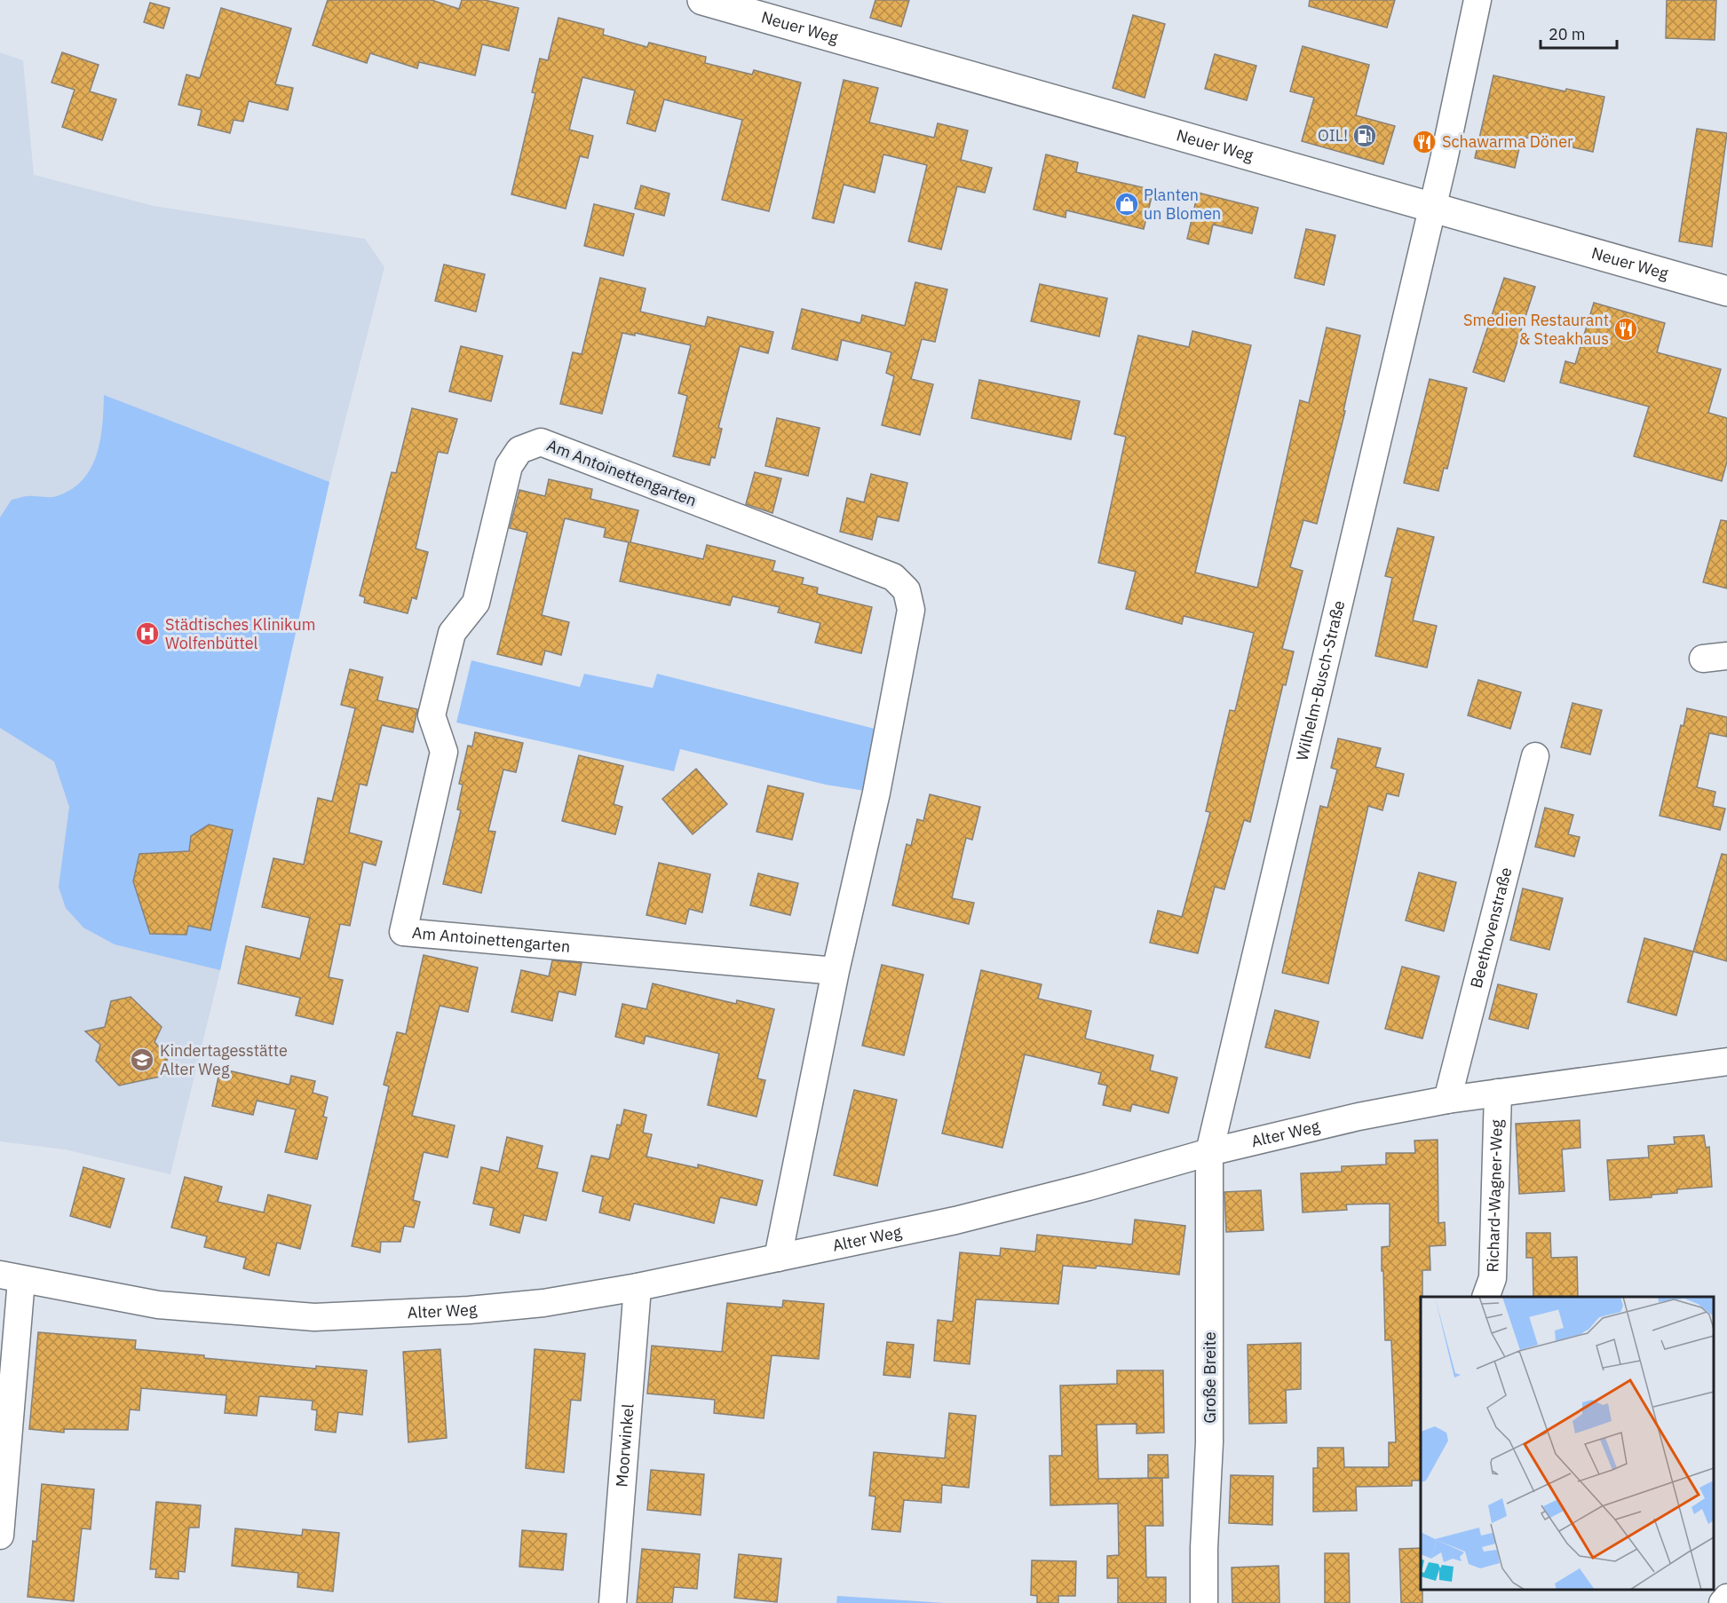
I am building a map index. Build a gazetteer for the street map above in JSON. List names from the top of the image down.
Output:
{
  "streets": {
    "main road": ["Neuer Weg"],
    "street": [
      "Am Antoinettengarten",
      "Wilhelm-Busch-Straße",
      "Beethovenstraße",
      "Alter Weg",
      "Richard-Wagner-Weg",
      "Große Breite",
      "Moorwinkel"
    ]
  },
  "crossings": [
    ["Neuer Weg", "Wilhelm-Busch-Straße"],
    ["Am Antoinettengarten", "Alter Weg"],
    ["Wilhelm-Busch-Straße", "Alter Weg"],
    ["Wilhelm-Busch-Straße", "Große Breite"],
    ["Beethovenstraße", "Alter Weg"],
    ["Alter Weg", "Richard-Wagner-Weg"],
    ["Alter Weg", "Große Breite"],
    ["Alter Weg", "Moorwinkel"]
  ],
  "places": {
    "fuel station": ["OIL!"],
    "restaurant": ["Schawarma Döner", "Smedien Restaurant & Steakhaus"],
    "shop": ["Planten un Blomen"],
    "hospital": ["Städtisches Klinikum Wolfenbüttel"],
    "school or university": ["Kindertagesstätte Alter Weg"]
  },
  "scale_bar": "20 m"
}
